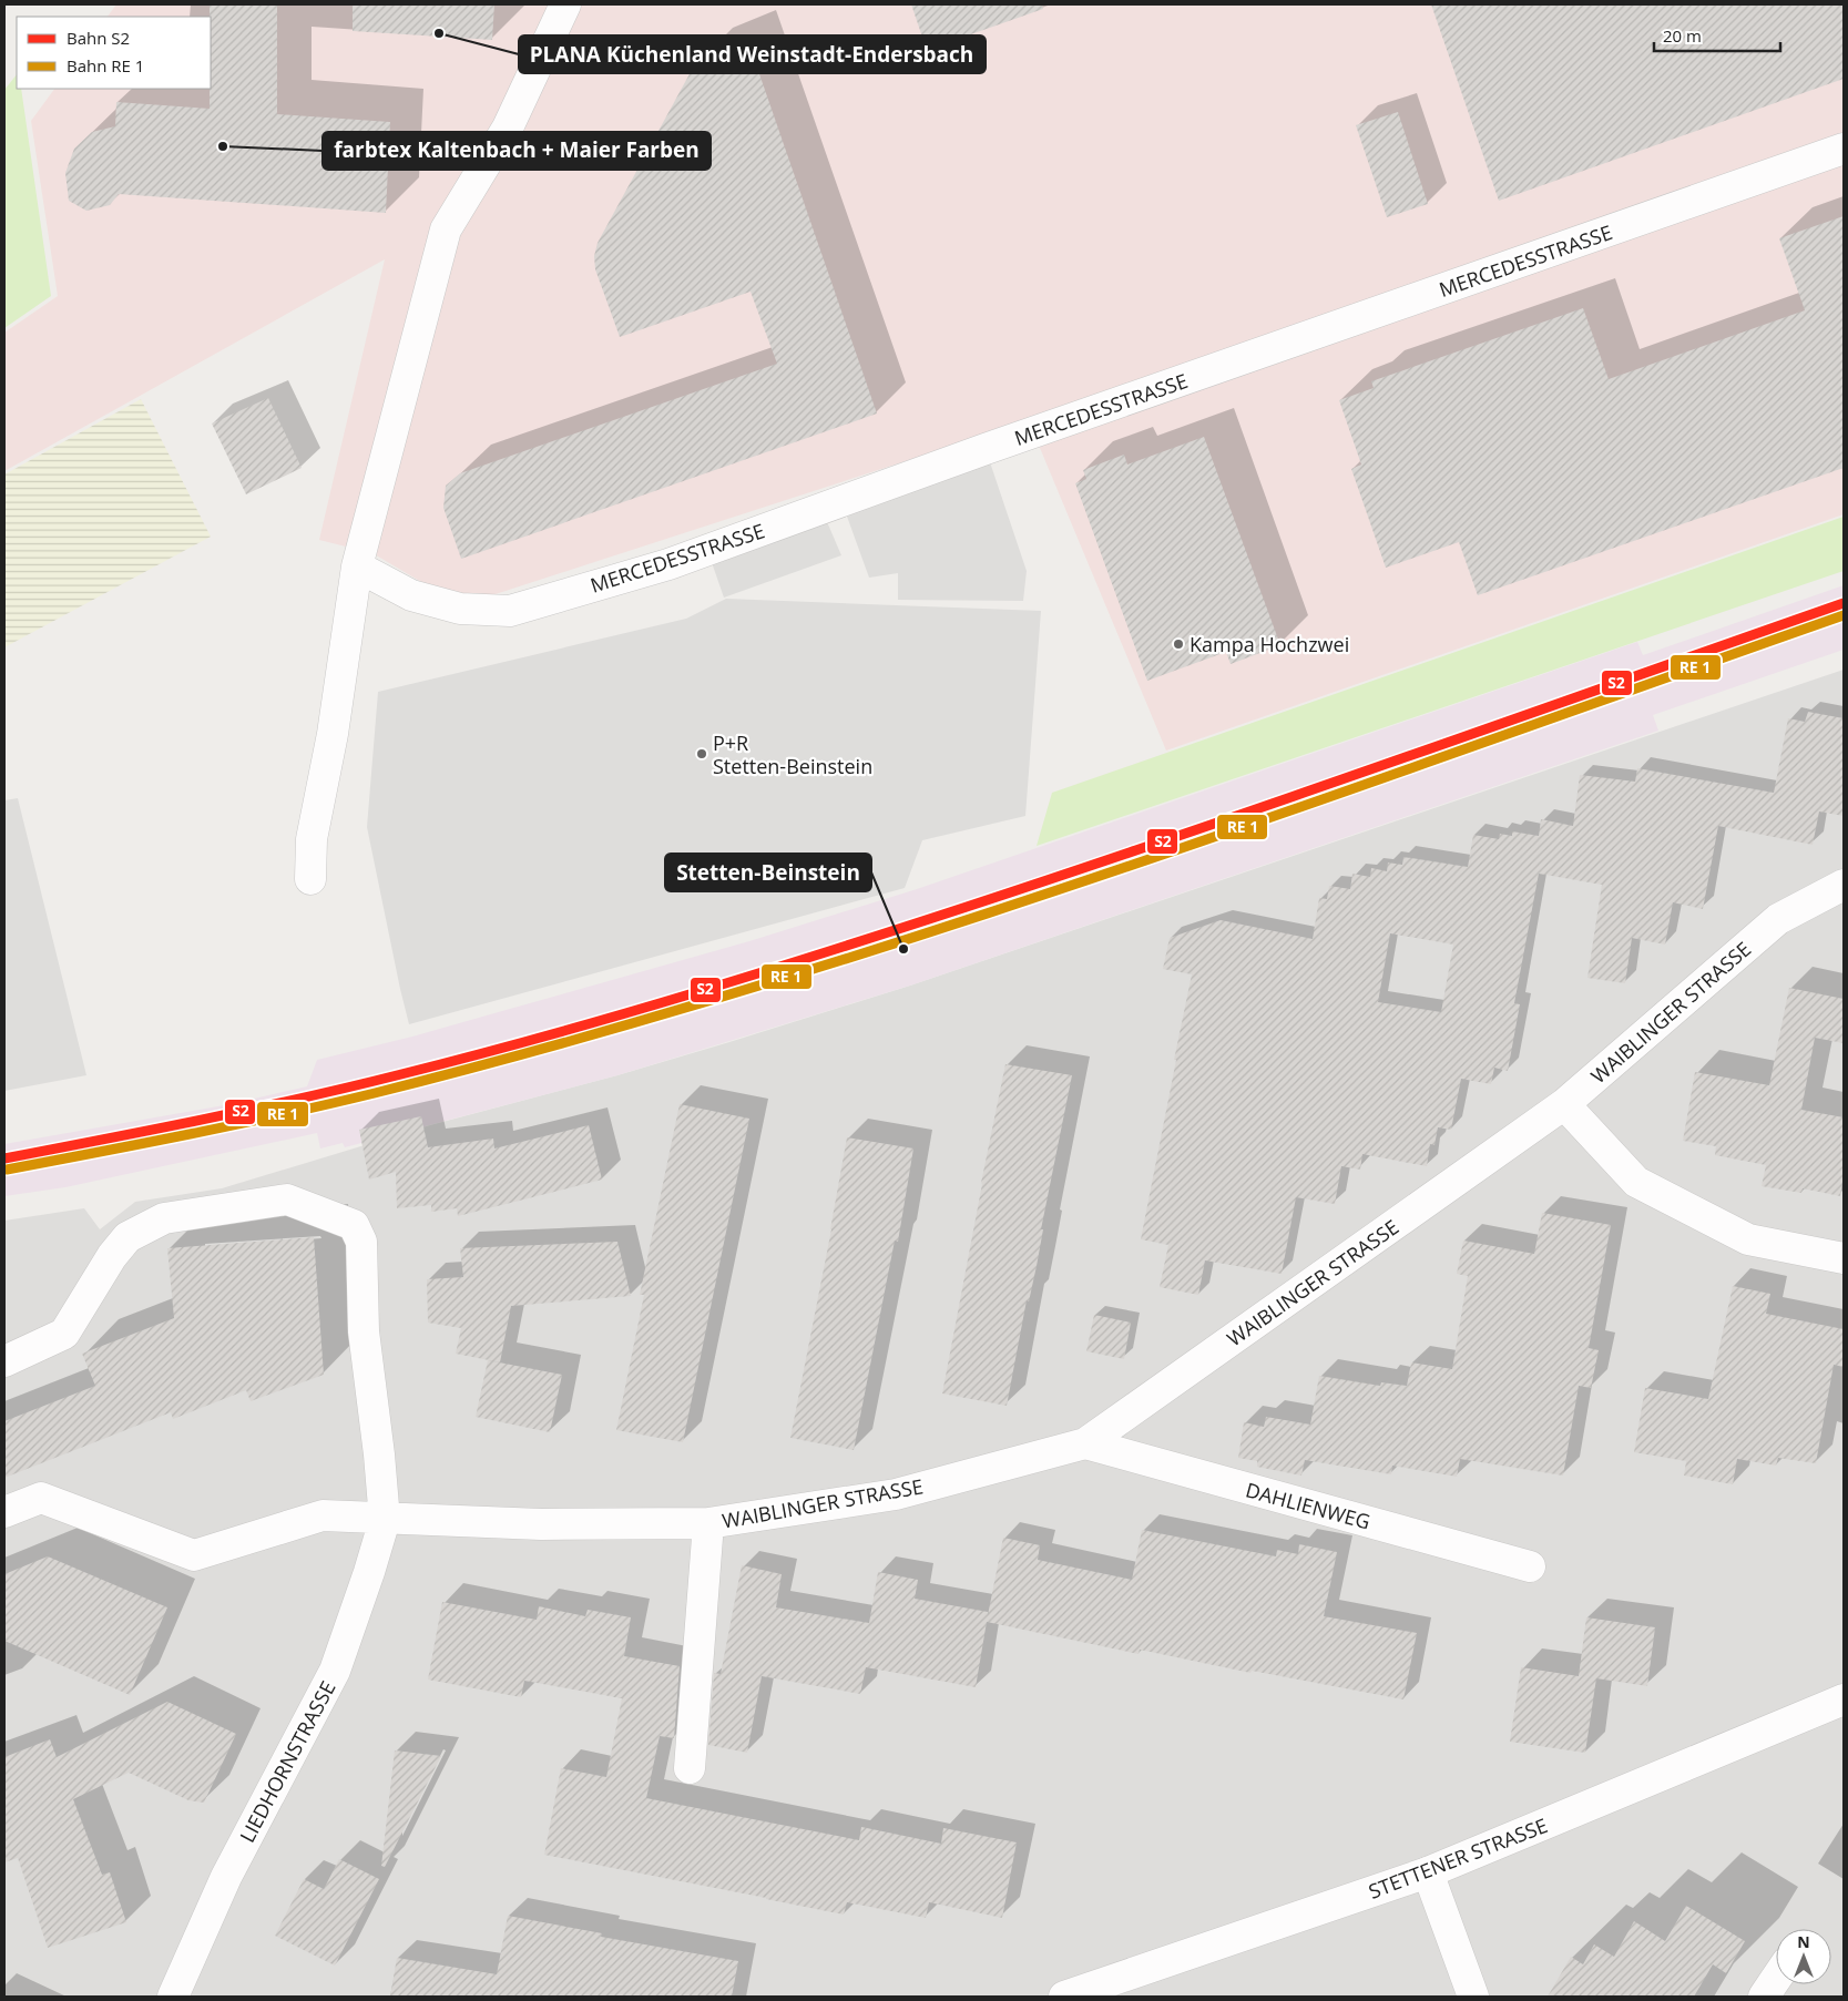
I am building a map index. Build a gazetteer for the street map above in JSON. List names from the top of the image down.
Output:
{
  "streets": {
    "street": [
      "MERCEDESSTRASSE",
      "WAIBLINGER STRASSE",
      "DAHLIENWEG",
      "LIEDHORNSTRASSE",
      "STETTENER STRASSE"
    ]
  },
  "crossings": [
    ["WAIBLINGER STRASSE", "DAHLIENWEG"],
    ["WAIBLINGER STRASSE", "LIEDHORNSTRASSE"]
  ],
  "places": [
    "PLANA Küchenland Weinstadt-Endersbach",
    "farbtex Kaltenbach + Maier Farben",
    "Kampa Hochzwei",
    "P+R Stetten-Beinstein",
    "Stetten-Beinstein"
  ],
  "lines": ["rail line S2"],
  "legend": ["Bahn S2", "Bahn RE 1"],
  "scale_bar": "20 m",
  "north": "top"
}
